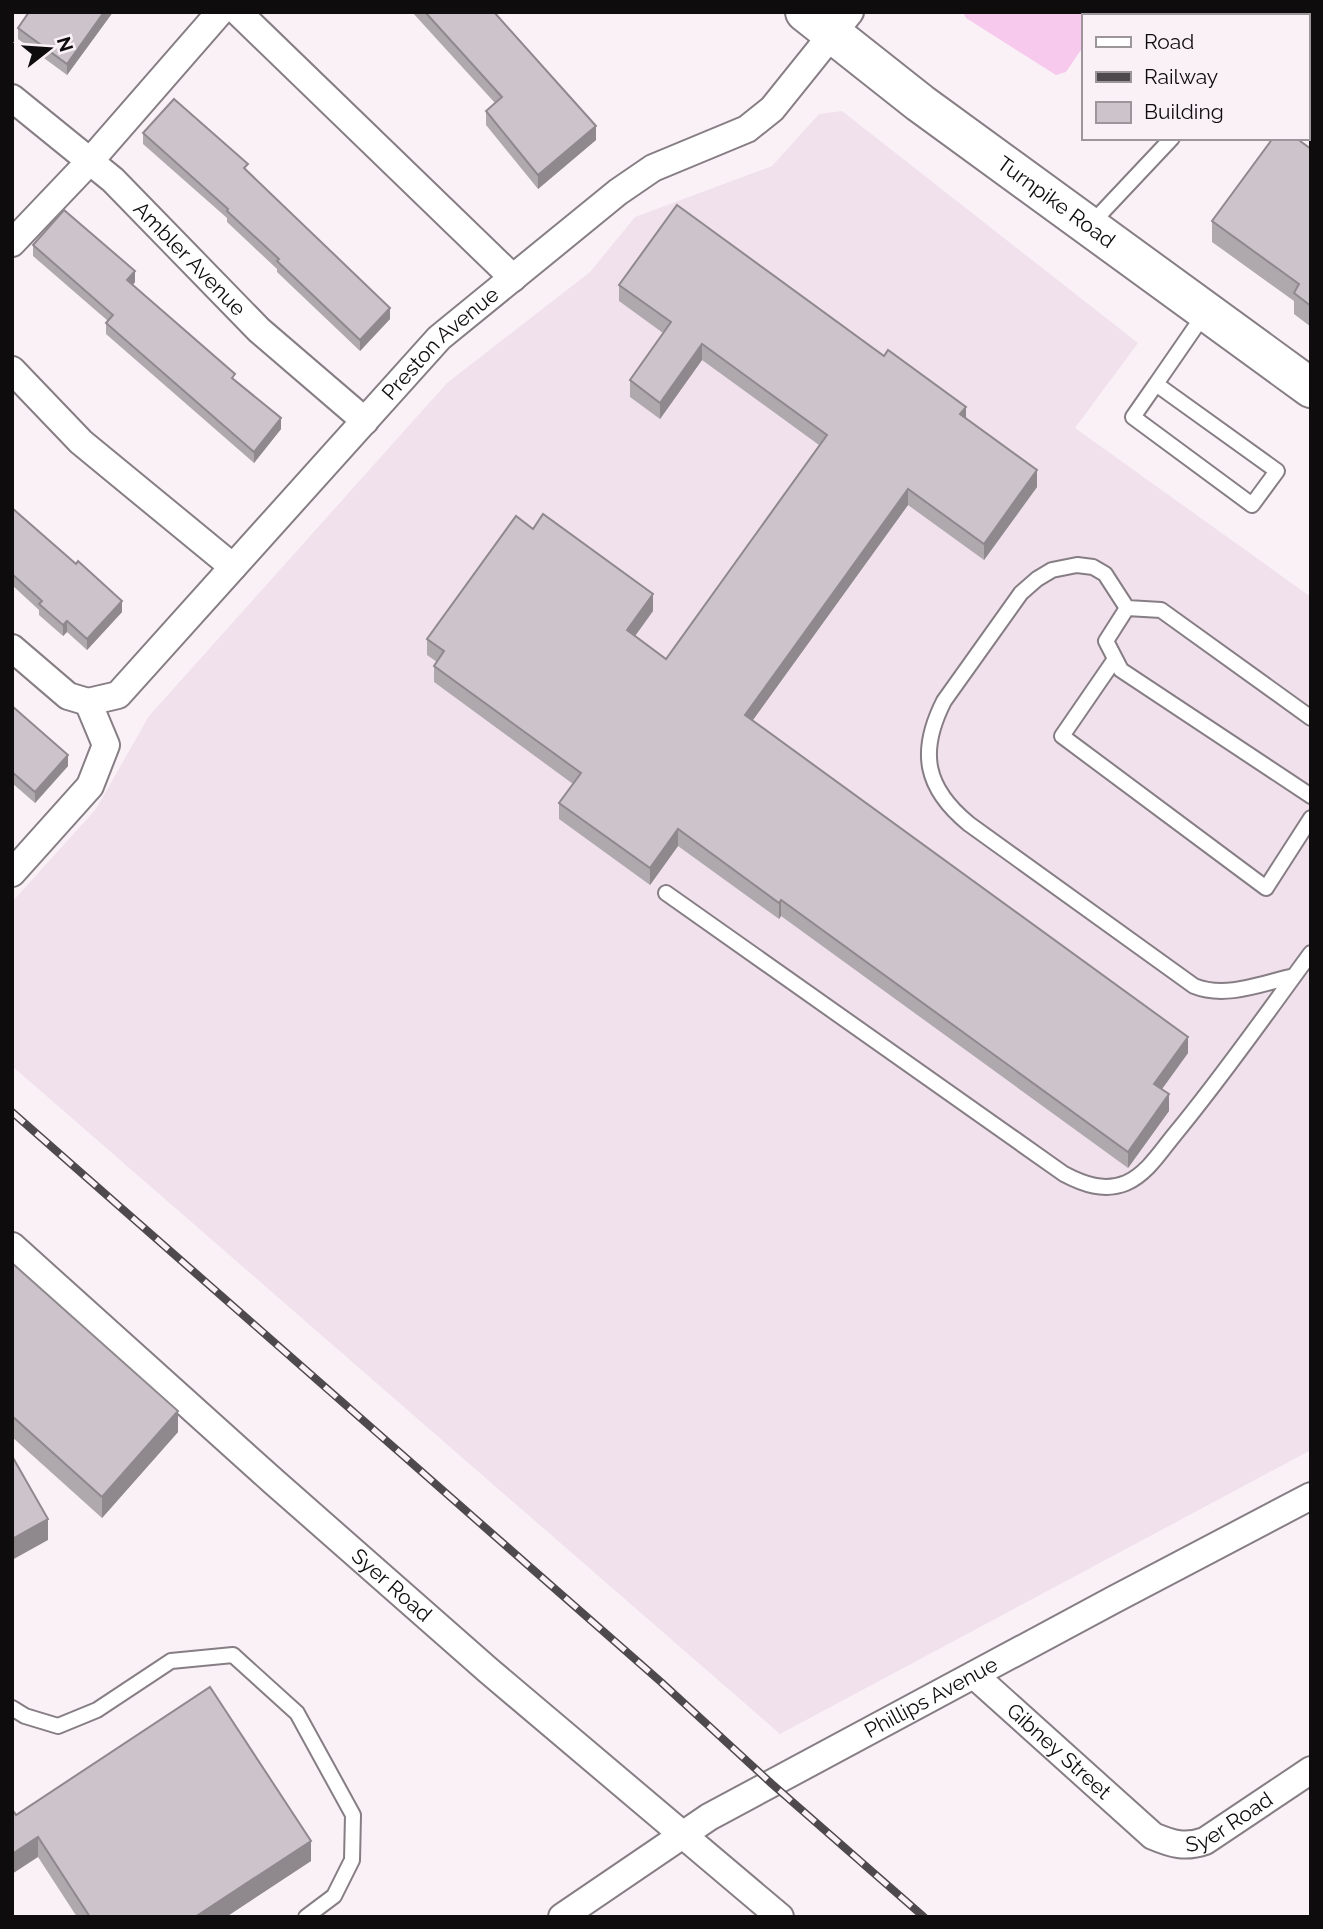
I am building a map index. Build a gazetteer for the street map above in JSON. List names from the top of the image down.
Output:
{
  "streets": {
    "main road": ["Turnpike Road"],
    "street": [
      "Ambler Avenue",
      "Preston Avenue",
      "Syer Road",
      "Phillips Avenue",
      "Gibney Street"
    ]
  },
  "crossings": [
    ["Turnpike Road", "Preston Avenue"],
    ["Ambler Avenue", "Preston Avenue"],
    ["Syer Road", "Phillips Avenue"],
    ["Syer Road", "Gibney Street"],
    ["Phillips Avenue", "Gibney Street"]
  ],
  "legend": ["Road", "Railway", "Building"],
  "north": "right"
}
